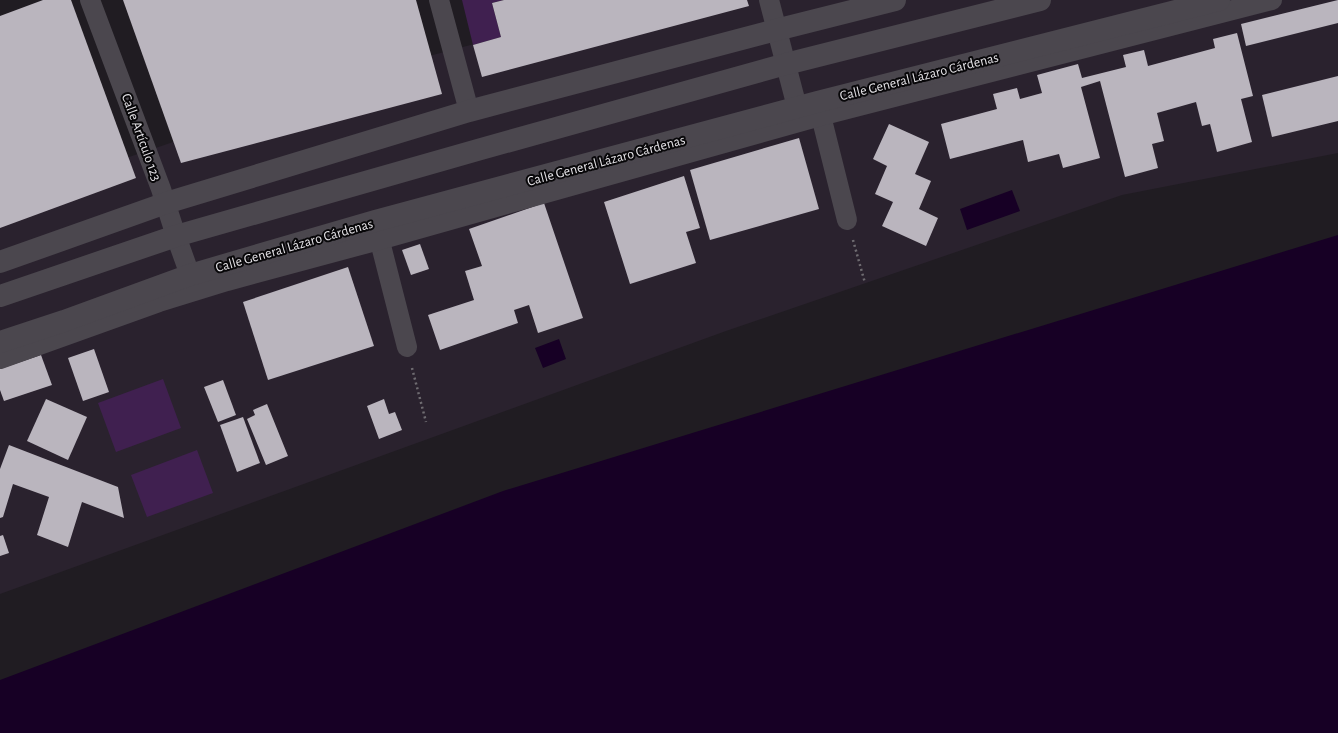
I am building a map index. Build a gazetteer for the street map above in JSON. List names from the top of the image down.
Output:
{
  "streets": {
    "street": ["Calle General Lázaro Cárdenas", "Calle Artículo 123"]
  },
  "crossings": [
    ["Calle General Lázaro Cárdenas", "Calle Artículo 123"]
  ]
}
